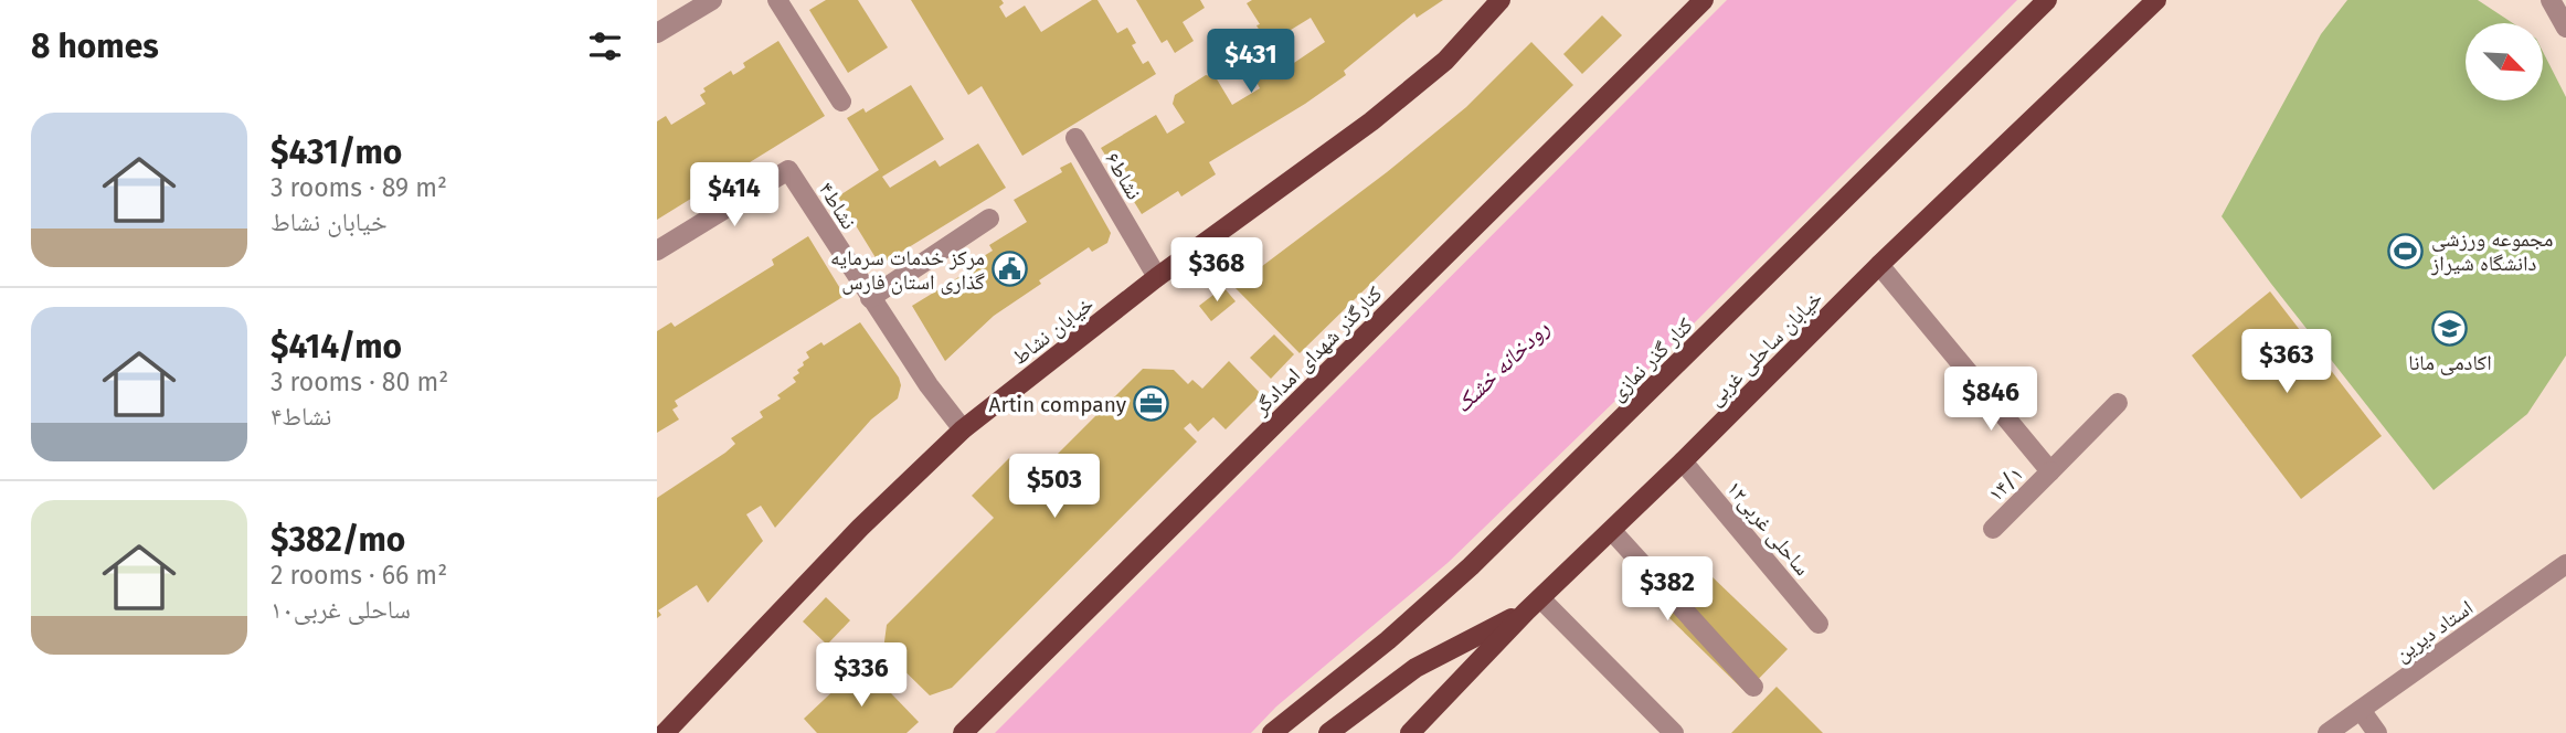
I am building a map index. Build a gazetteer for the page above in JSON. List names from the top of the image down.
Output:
{
  "streets": {
    "main road": [
      "خیابان نشاط",
      "خیابان ساحلی غربی",
      "کنارگذر شهدای امدادگر",
      "کنار گذر نمازی"
    ],
    "street": [
      "نشاط۶",
      "نشاط۴",
      "۱۴/۱",
      "ساحلی غربی۱۲",
      "استاد دیرین"
    ]
  },
  "crossings": [
    ["نشاط۶", "خیابان نشاط"],
    ["نشاط۴", "خیابان نشاط"],
    ["خیابان ساحلی غربی", "ساحلی غربی۱۲"]
  ],
  "water": ["رودخانه خشک"],
  "places": {
    "sports": ["مجموعه ورزشی دانشگاه شیراز"],
    "public building": ["مرکز خدمات سرمایه گذاری استان فارس"],
    "school or university": ["اکادمی مانا"],
    "office": ["Artin company"]
  },
  "north": "bottom right",
  "page": {
    "heading": "8 homes",
    "price": [
      "$431",
      "$414",
      "$368",
      "$363",
      "$846",
      "$503",
      "$382",
      "$336"
    ],
    "list": [
      {
        "name": "$431/mo",
        "note": "3 rooms · 89 m² · خیابان نشاط"
      },
      {
        "name": "$414/mo",
        "note": "3 rooms · 80 m² · نشاط۴"
      },
      {
        "name": "$382/mo",
        "note": "2 rooms · 66 m² · ساحلی غربی۱۰"
      }
    ]
  }
}
